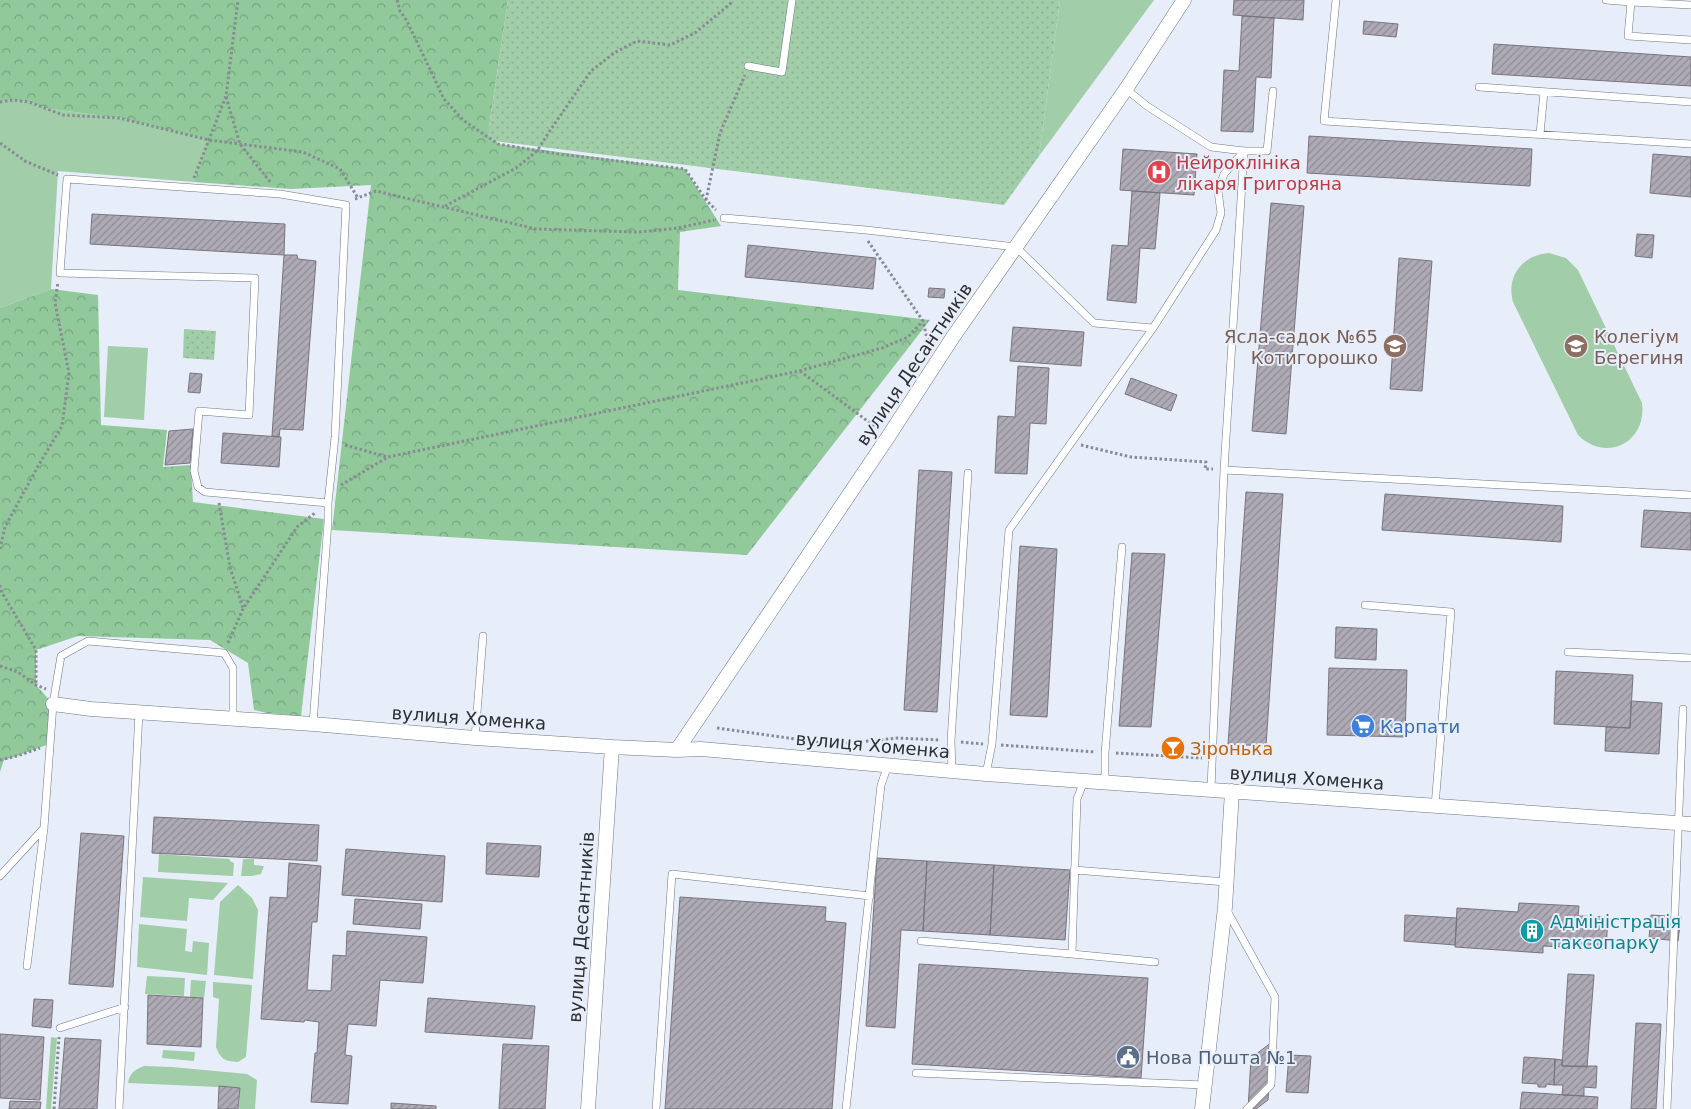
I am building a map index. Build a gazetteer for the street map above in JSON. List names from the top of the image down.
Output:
{
  "streets": {
    "street": ["вулиця Десантників", "вулиця Хоменка"]
  },
  "crossings": [
    ["вулиця Десантників", "вулиця Хоменка"]
  ],
  "places": {
    "hospital": ["Нейроклініка лікаря Григоряна"],
    "school or university": ["Ясла-садок №65 Котигорошко", "Колегіум Берегиня"],
    "supermarket": ["Карпати"],
    "bar": ["Зіронька"],
    "building": ["Адміністрація таксопарку"],
    "public building": ["Нова Пошта №1"]
  }
}
